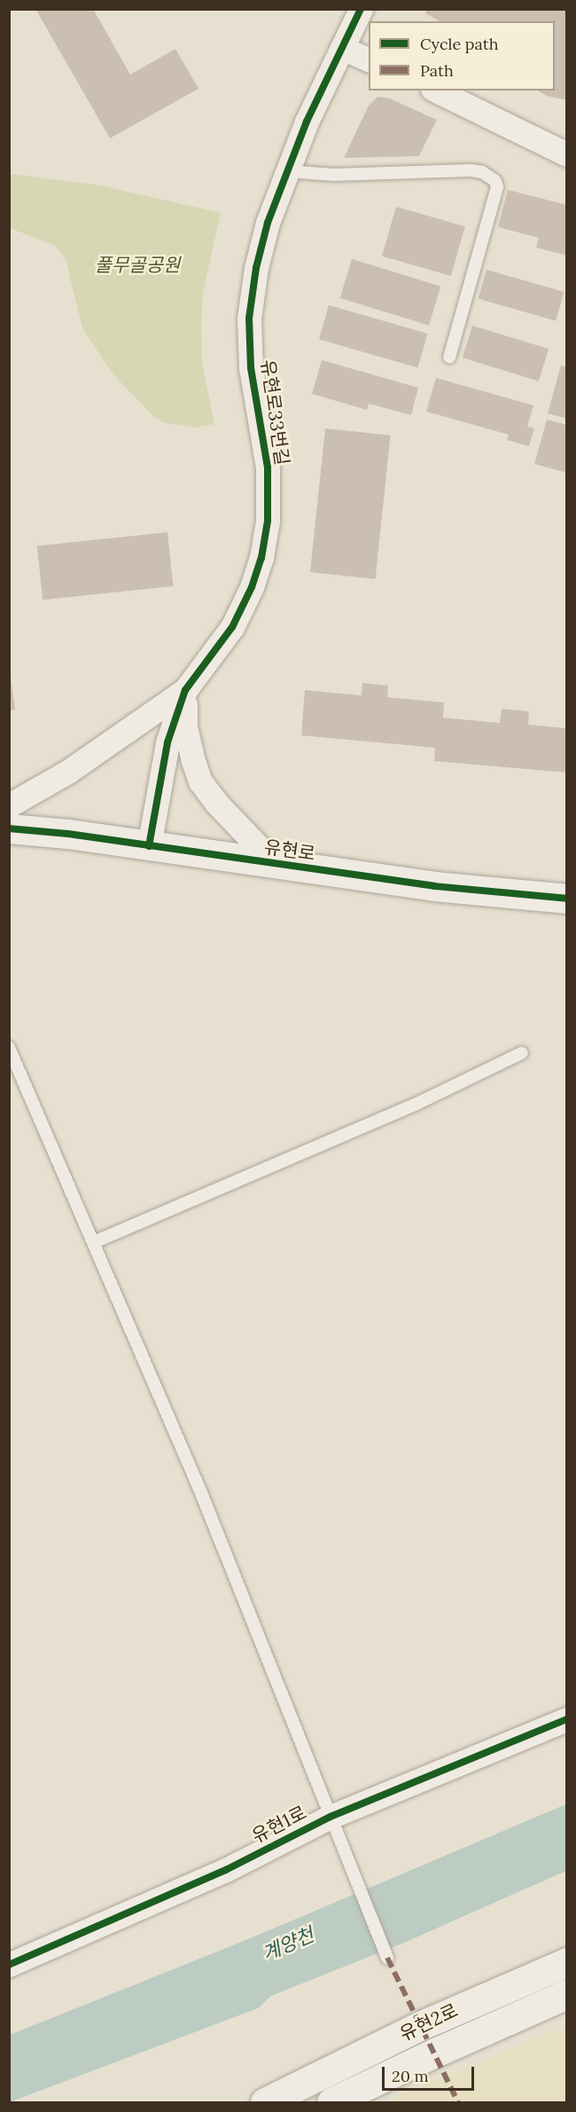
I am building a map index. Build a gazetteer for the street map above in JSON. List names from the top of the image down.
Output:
{
  "streets": {
    "street": [
      "유현로33번길",
      "유현로",
      "유현1로",
      "유현2로"
    ]
  },
  "crossings": [
    ["유현로33번길", "유현로"]
  ],
  "water": ["계양천"],
  "parks": ["풀무골공원"],
  "legend": ["Cycle path", "Path"],
  "scale_bar": "20 m"
}
